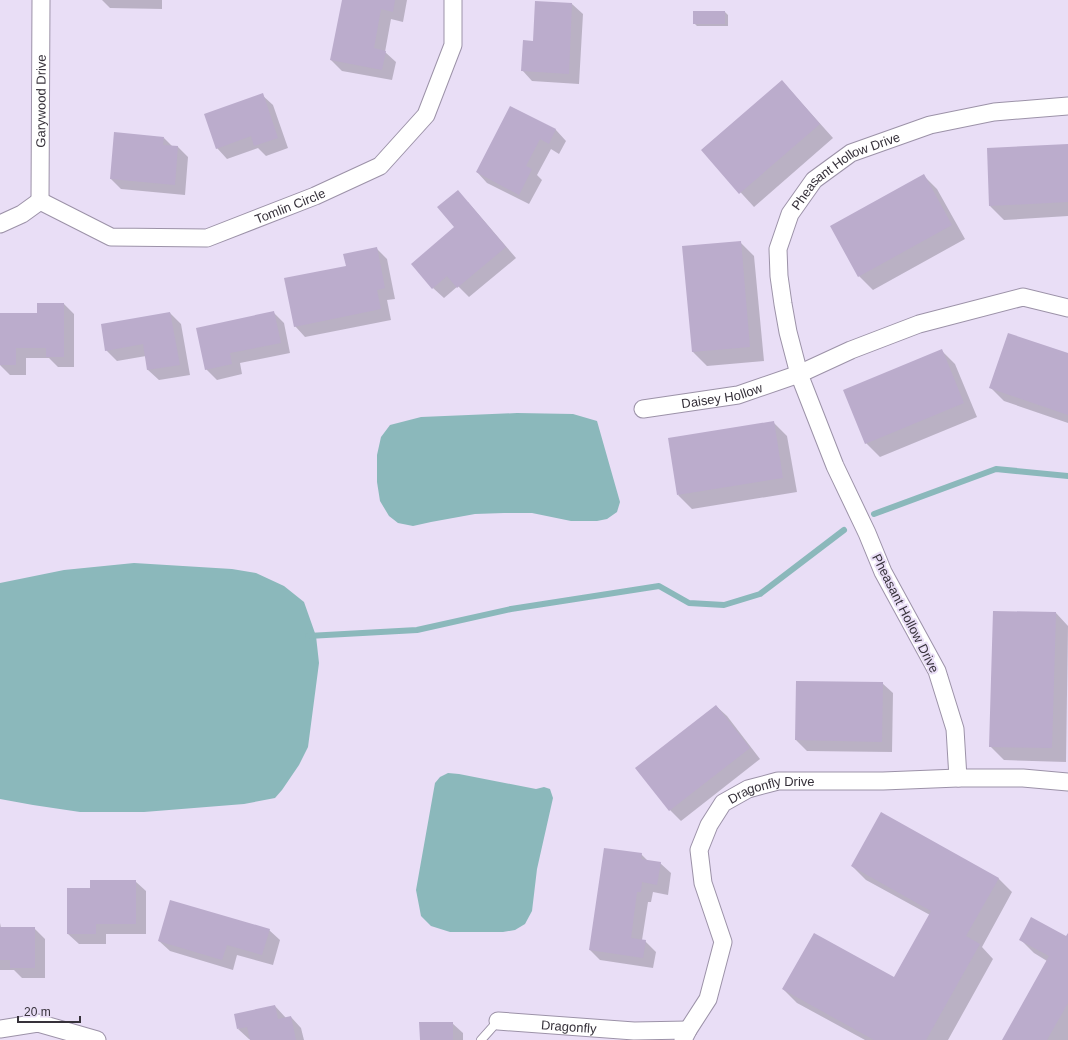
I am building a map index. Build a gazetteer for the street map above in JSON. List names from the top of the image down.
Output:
{
  "streets": {
    "street": [
      "Garywood Drive",
      "Pheasant Hollow Drive",
      "Tomlin Circle",
      "Daisey Hollow",
      "Dragonfly Drive",
      "Dragonfly"
    ]
  },
  "crossings": [
    ["Garywood Drive", "Tomlin Circle"],
    ["Pheasant Hollow Drive", "Daisey Hollow"],
    ["Pheasant Hollow Drive", "Dragonfly Drive"],
    ["Dragonfly Drive", "Dragonfly"]
  ],
  "scale_bar": "20 m"
}
